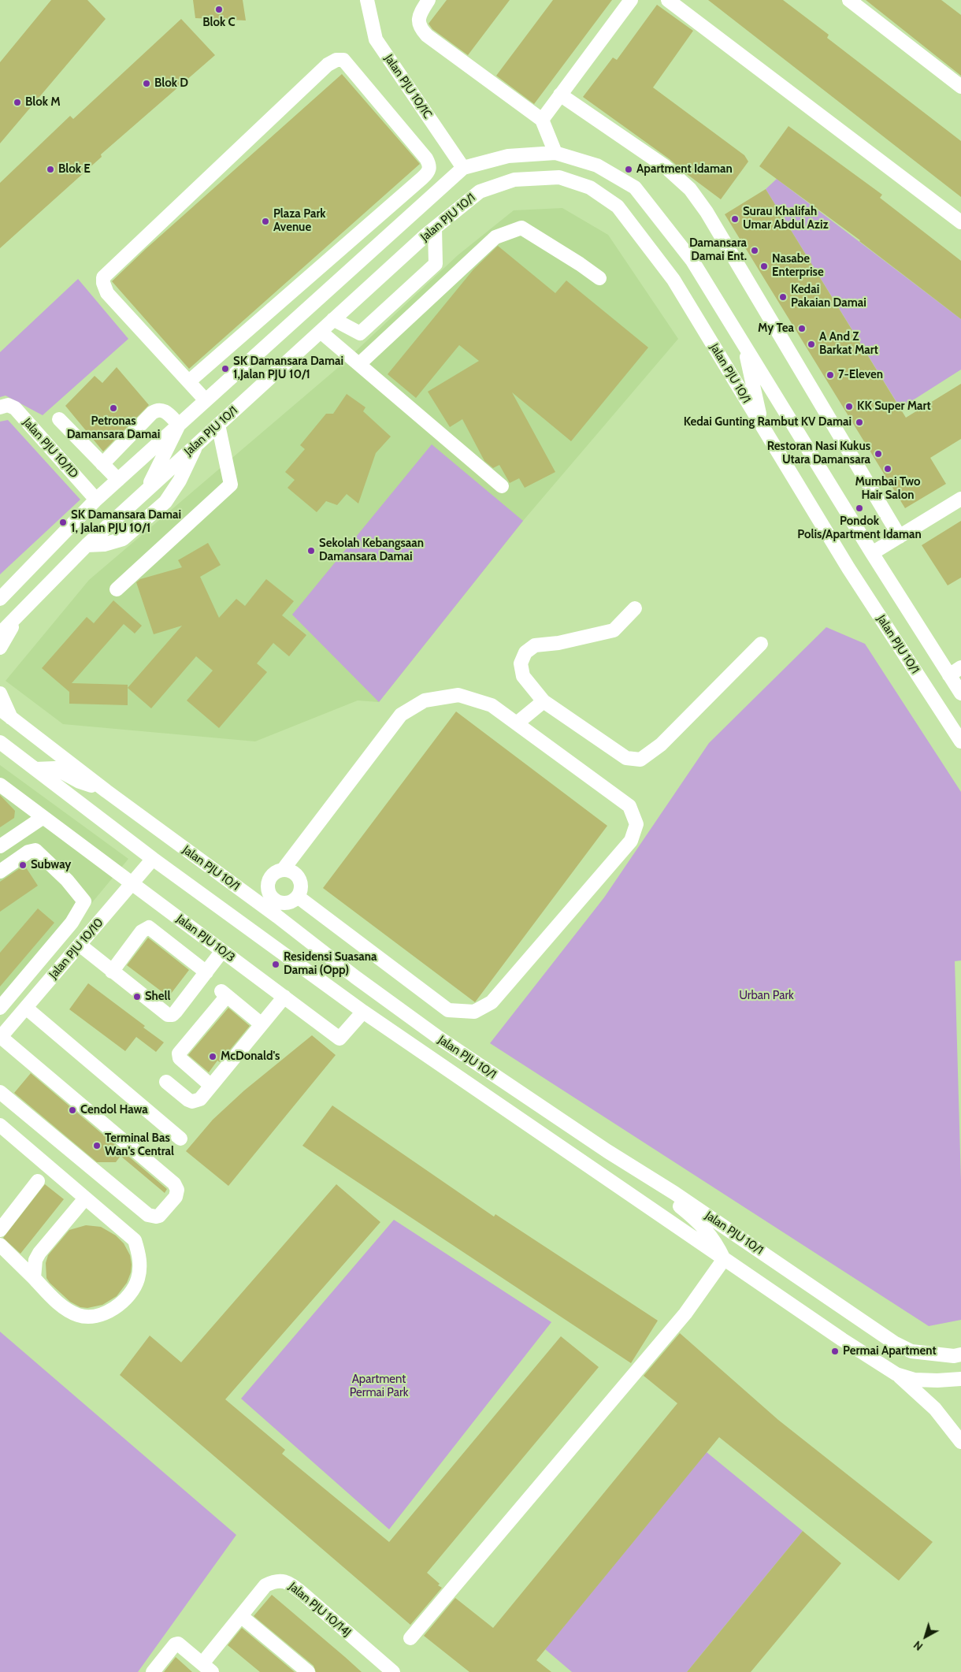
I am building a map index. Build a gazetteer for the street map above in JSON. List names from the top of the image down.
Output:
{
  "streets": {
    "street": [
      "Jalan PJU 10/1C",
      "Jalan PJU 10/1",
      "Jalan PJU 10/1D",
      "Jalan PJU 10/3",
      "Jalan PJU 10/10",
      "Jalan PJU 10/14J"
    ]
  },
  "crossings": [
    ["Jalan PJU 10/1", "Jalan PJU 10/3"],
    ["Jalan PJU 10/1", "Jalan PJU 10/10"],
    ["Jalan PJU 10/3", "Jalan PJU 10/10"]
  ],
  "parks": ["Urban Park", "Apartment Permai Park"],
  "places": [
    "Blok C",
    "Blok D",
    "Blok M",
    "Blok E",
    "Apartment Idaman",
    "Surau Khalifah Umar Abdul Aziz",
    "Plaza Park Avenue",
    "Damansara Damai Ent.",
    "Nasabe Enterprise",
    "Kedai Pakaian Damai",
    "My Tea",
    "A And Z Barkat Mart",
    "SK Damansara Damai 1,Jalan PJU 10/1",
    "7-Eleven",
    "KK Super Mart",
    "Petronas Damansara Damai",
    "Kedai Gunting Rambut KV Damai",
    "Restoran Nasi Kukus Utara Damansara",
    "Mumbai Two Hair Salon",
    "Pondok Polis/Apartment Idaman",
    "SK Damansara Damai 1, Jalan PJU 10/1",
    "Sekolah Kebangsaan Damansara Damai",
    "Subway",
    "Residensi Suasana Damai (Opp)",
    "Shell",
    "McDonald's",
    "Cendol Hawa",
    "Terminal Bas Wan's Central",
    "Permai Apartment"
  ],
  "north": "bottom left"
}
